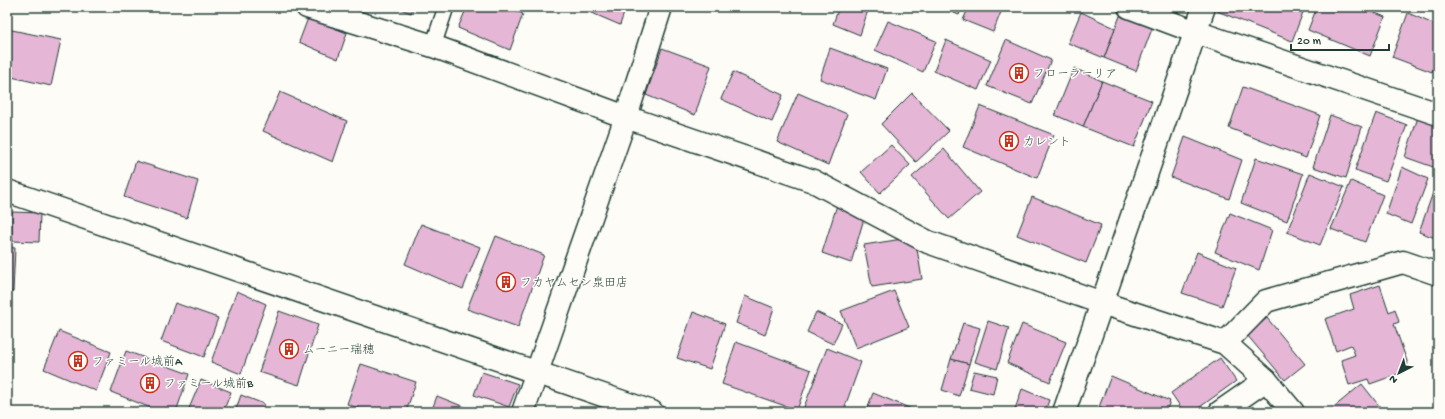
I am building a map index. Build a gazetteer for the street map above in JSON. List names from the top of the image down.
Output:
{
  "places": {
    "building": [
      "フローラーリア",
      "カレント",
      "フカヤムセン泉田店",
      "ムーニー瑞穂",
      "ファミール城前A",
      "ファミール城前B"
    ]
  },
  "scale_bar": "20 m",
  "north": "bottom left"
}
